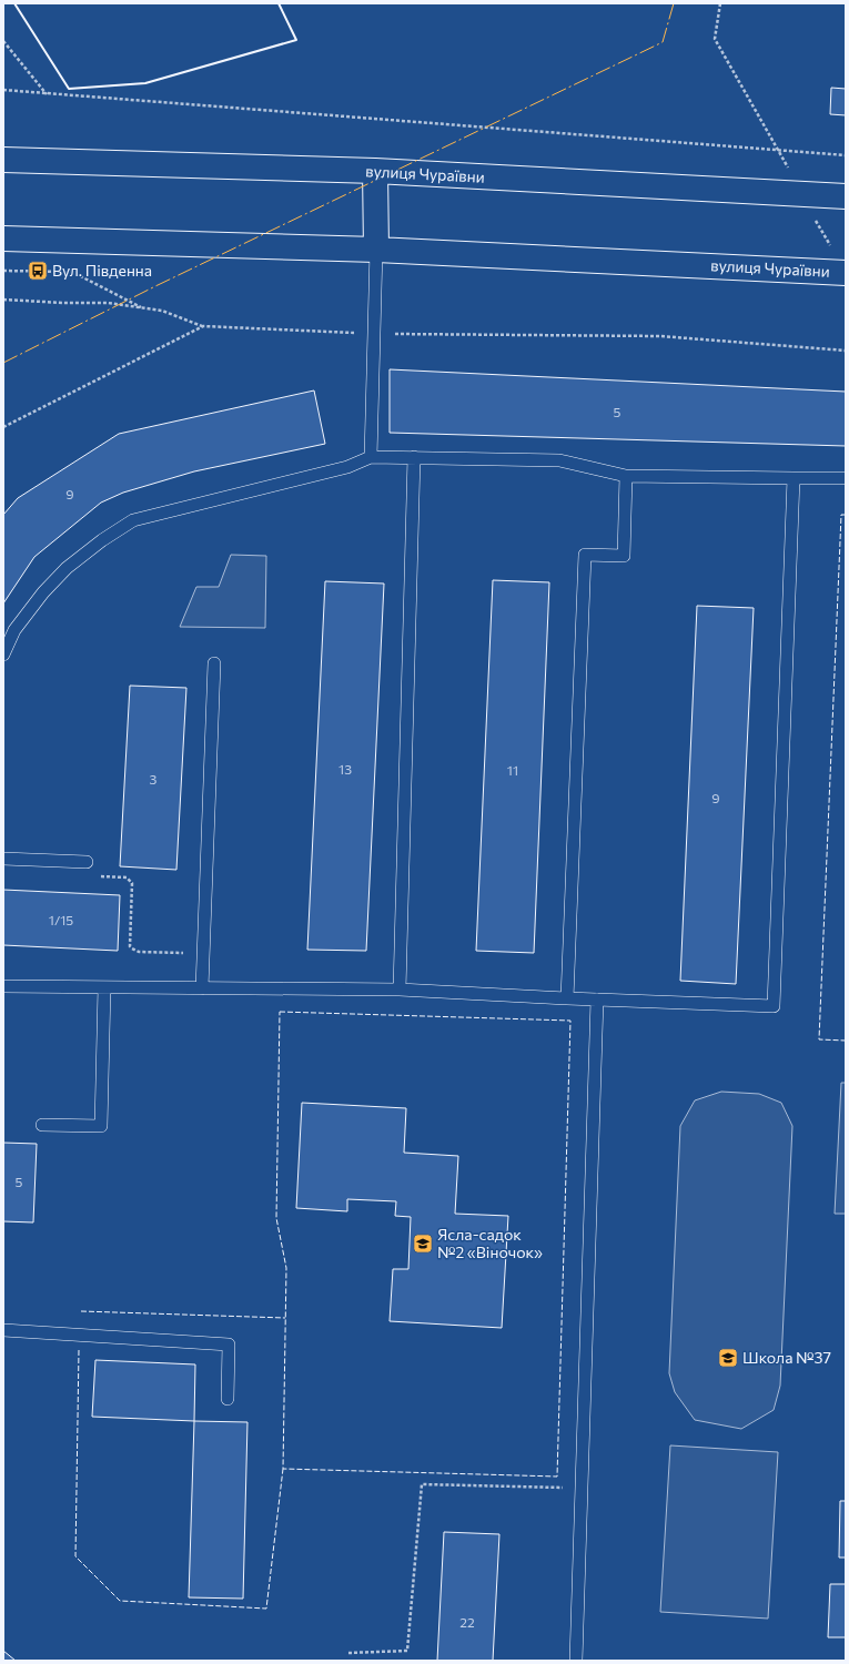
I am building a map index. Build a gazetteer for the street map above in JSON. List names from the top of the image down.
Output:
{
  "streets": {
    "street": ["вулиця Чураївни"]
  },
  "places": {
    "bus stop": ["Вул. Південна"],
    "school or university": ["Ясла-садок №2 «Віночок»", "Школа №37"]
  },
  "house_numbers": [
    "5",
    "9",
    "13",
    "11",
    "3",
    "9",
    "1/15",
    "5",
    "22"
  ]
}
